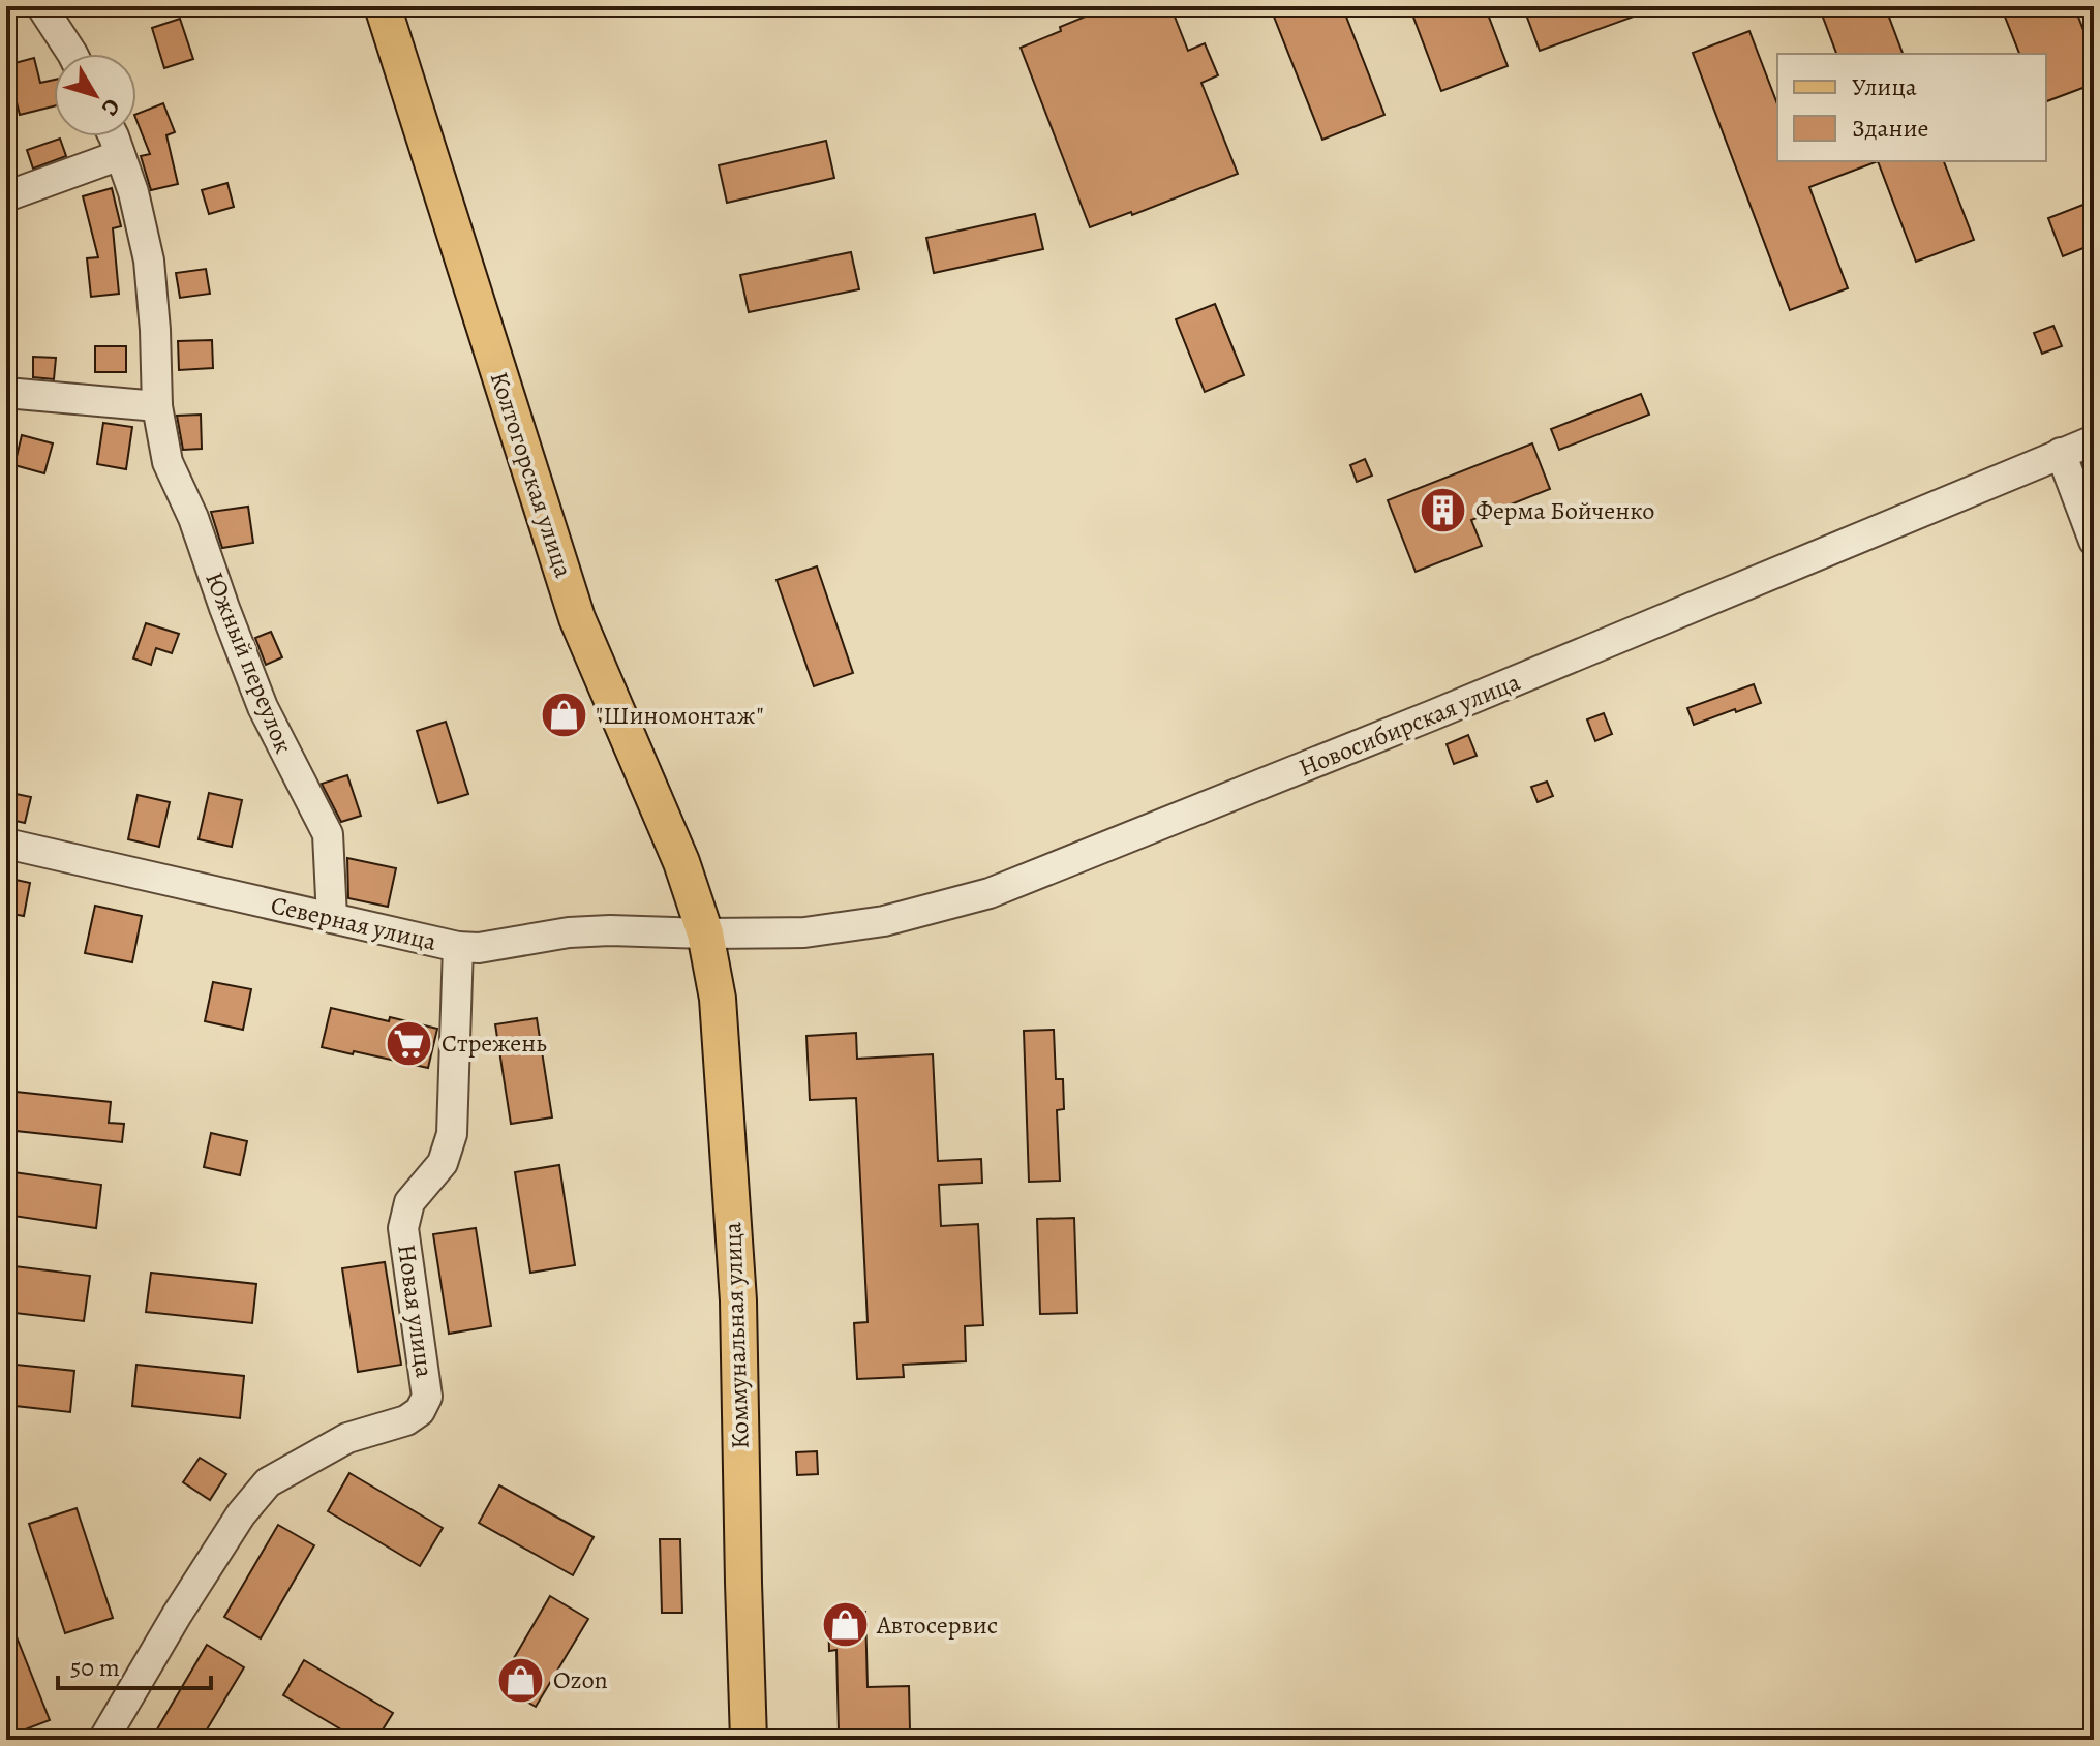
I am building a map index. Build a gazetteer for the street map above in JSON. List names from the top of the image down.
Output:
{
  "streets": {
    "main road": ["Колтогорская улица", "Коммунальная улица"],
    "street": [
      "Южный переулок",
      "Новосибирская улица",
      "Северная улица",
      "Новая улица"
    ]
  },
  "crossings": [
    ["Колтогорская улица", "Новосибирская улица"],
    ["Колтогорская улица", "Северная улица"],
    ["Колтогорская улица", "Коммунальная улица"],
    ["Южный переулок", "Северная улица"],
    ["Новосибирская улица", "Северная улица"],
    ["Новосибирская улица", "Коммунальная улица"],
    ["Северная улица", "Новая улица"],
    ["Северная улица", "Коммунальная улица"]
  ],
  "places": {
    "building": ["Ферма Бойченко"],
    "shop": ["\"Шиномонтаж\"", "Автосервис", "Ozon"],
    "supermarket": ["Стрежень"]
  },
  "legend": ["Улица", "Здание"],
  "scale_bar": "50 m",
  "north": "bottom right"
}
